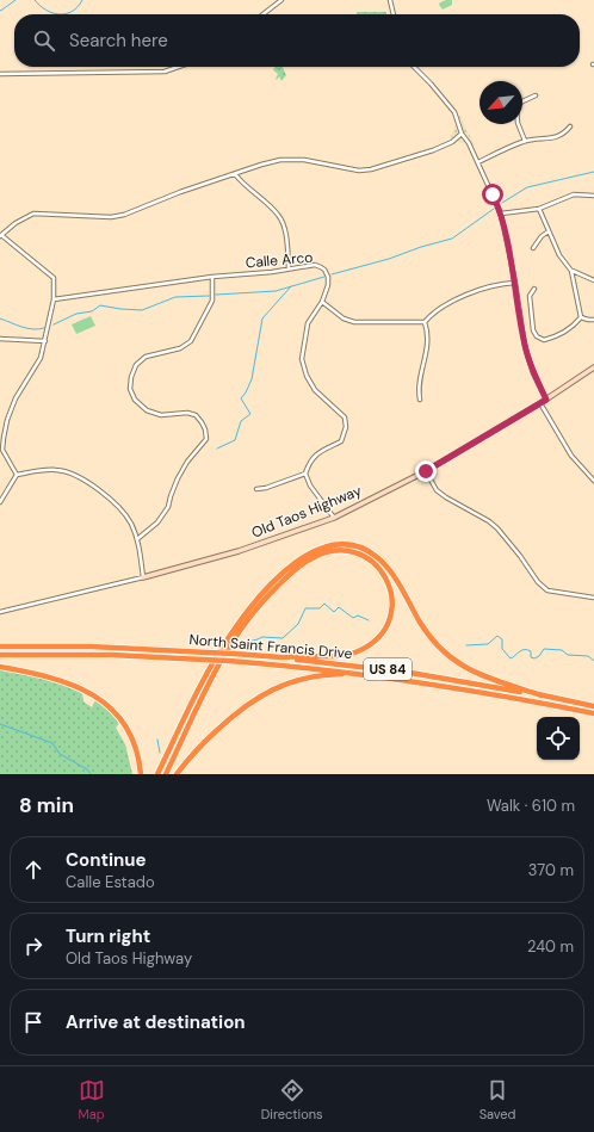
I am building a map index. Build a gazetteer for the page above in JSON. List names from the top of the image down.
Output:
{
  "streets": {
    "highway": ["North Saint Francis Drive", "US 84"],
    "street": ["Calle Arco", "Old Taos Highway"]
  },
  "north": "bottom left",
  "page": {
    "search": "Search here",
    "heading": ["8 min", "Walk · 610 m"],
    "list": [
      ["Continue", "Calle Estado", "370 m"],
      ["Turn right", "Old Taos Highway", "240 m"],
      "Arrive at destination"
    ],
    "nav": ["Map", "Directions", "Saved"]
  }
}
